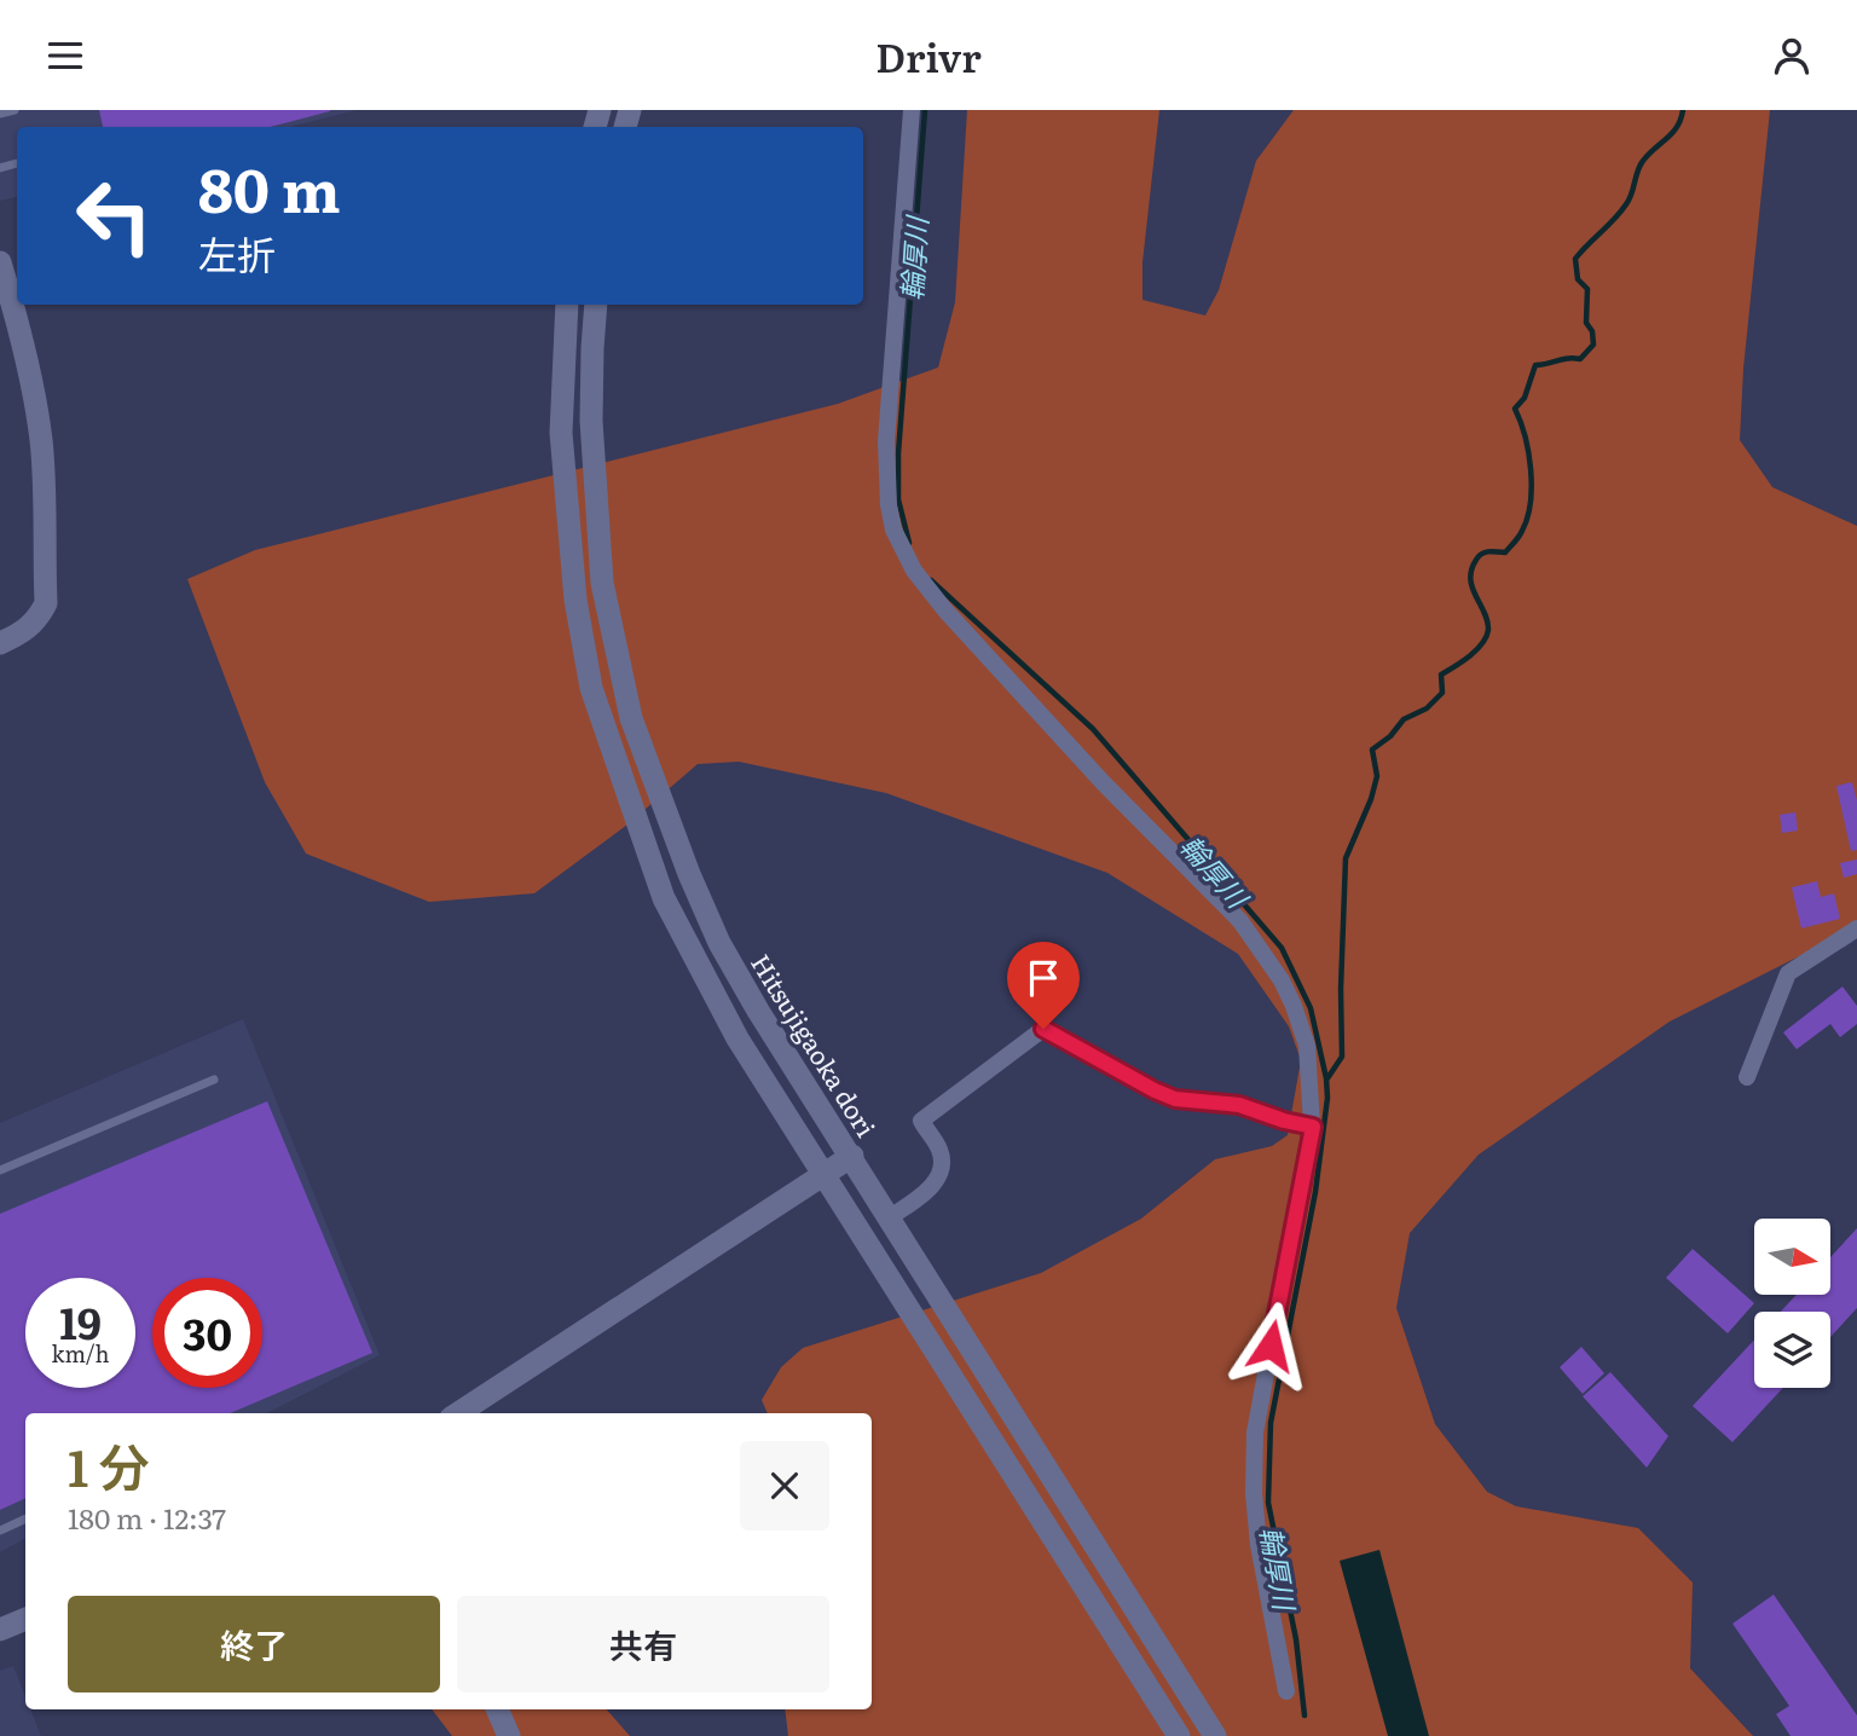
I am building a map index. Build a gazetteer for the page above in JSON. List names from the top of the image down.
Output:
{
  "streets": {
    "main road": ["Hitsujigaoka dori"]
  },
  "water": ["輪厚川"],
  "north": "right",
  "page": {
    "header": "Drivr",
    "turn": ["80 m", "左折"],
    "speed": "19 km/h",
    "limit": "30",
    "heading": ["1 分", "180 m · 12:37"],
    "buttons": ["終了", "共有"]
  }
}
